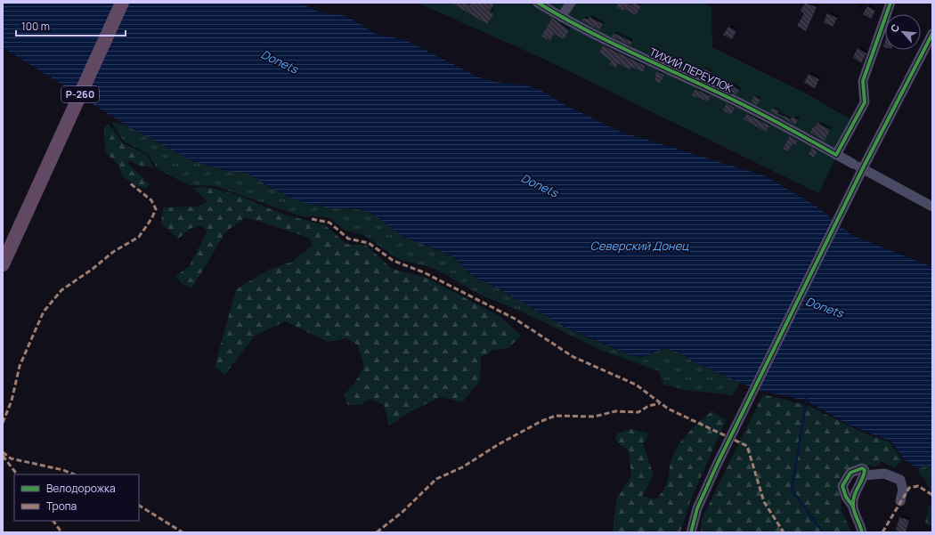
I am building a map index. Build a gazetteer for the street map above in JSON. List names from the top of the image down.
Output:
{
  "streets": {
    "highway": ["Р-260"],
    "street": ["ТИХИЙ ПЕРЕУЛОК"]
  },
  "water": ["Donets", "Северский Донец"],
  "legend": ["Велодорожка", "Тропа"],
  "scale_bar": "100 m",
  "north": "top left"
}
